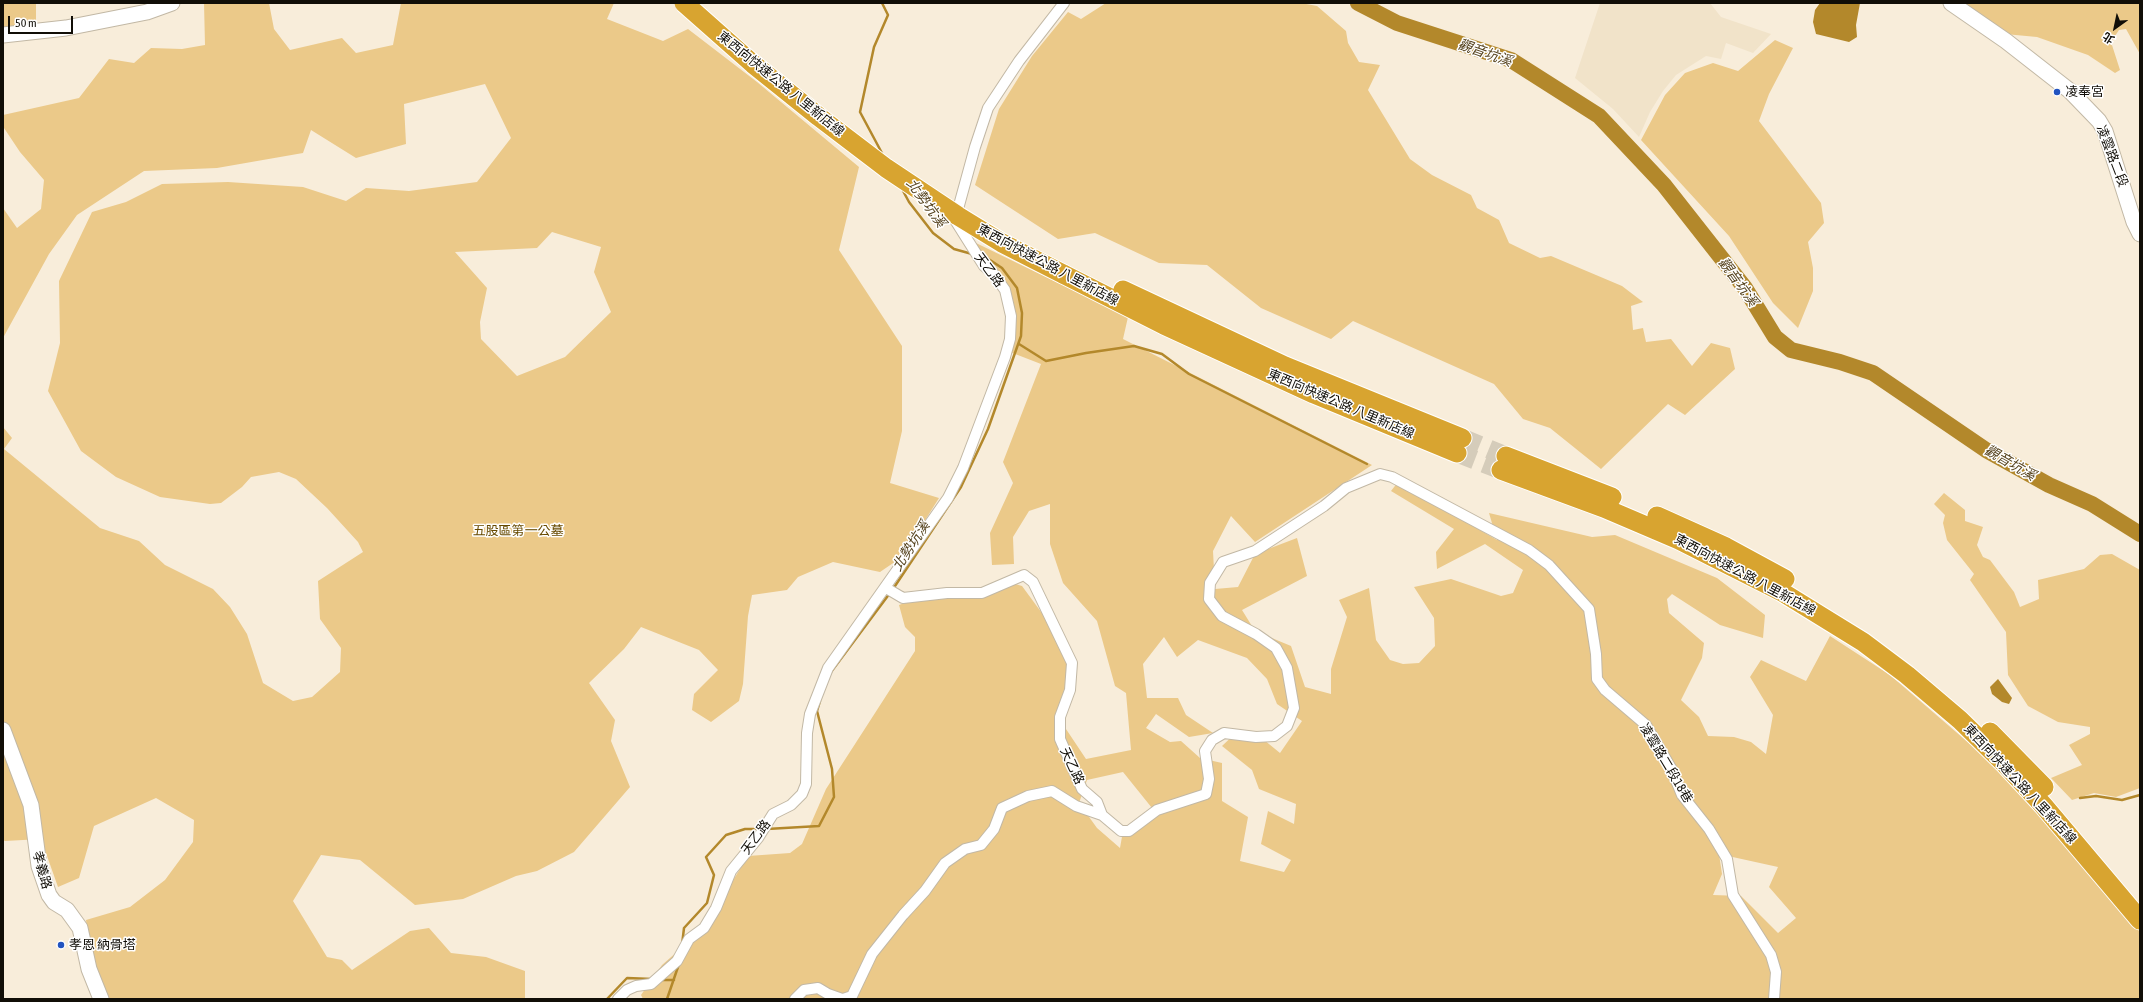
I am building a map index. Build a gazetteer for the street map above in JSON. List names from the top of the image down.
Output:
{
  "streets": {
    "highway": ["東西向快速公路 八里新店線"],
    "street": [
      "凌雲路二段",
      "天乙路",
      "凌雲路二段18巷",
      "孝義路"
    ]
  },
  "crossings": [
    ["天乙路", "凌雲路二段18巷"]
  ],
  "water": ["觀音坑溪", "北勢坑溪"],
  "parks": ["五股區第一公墓"],
  "places": ["凌奉宮", "孝恩 納骨塔"],
  "scale_bar": "50 m",
  "north": "bottom left"
}
